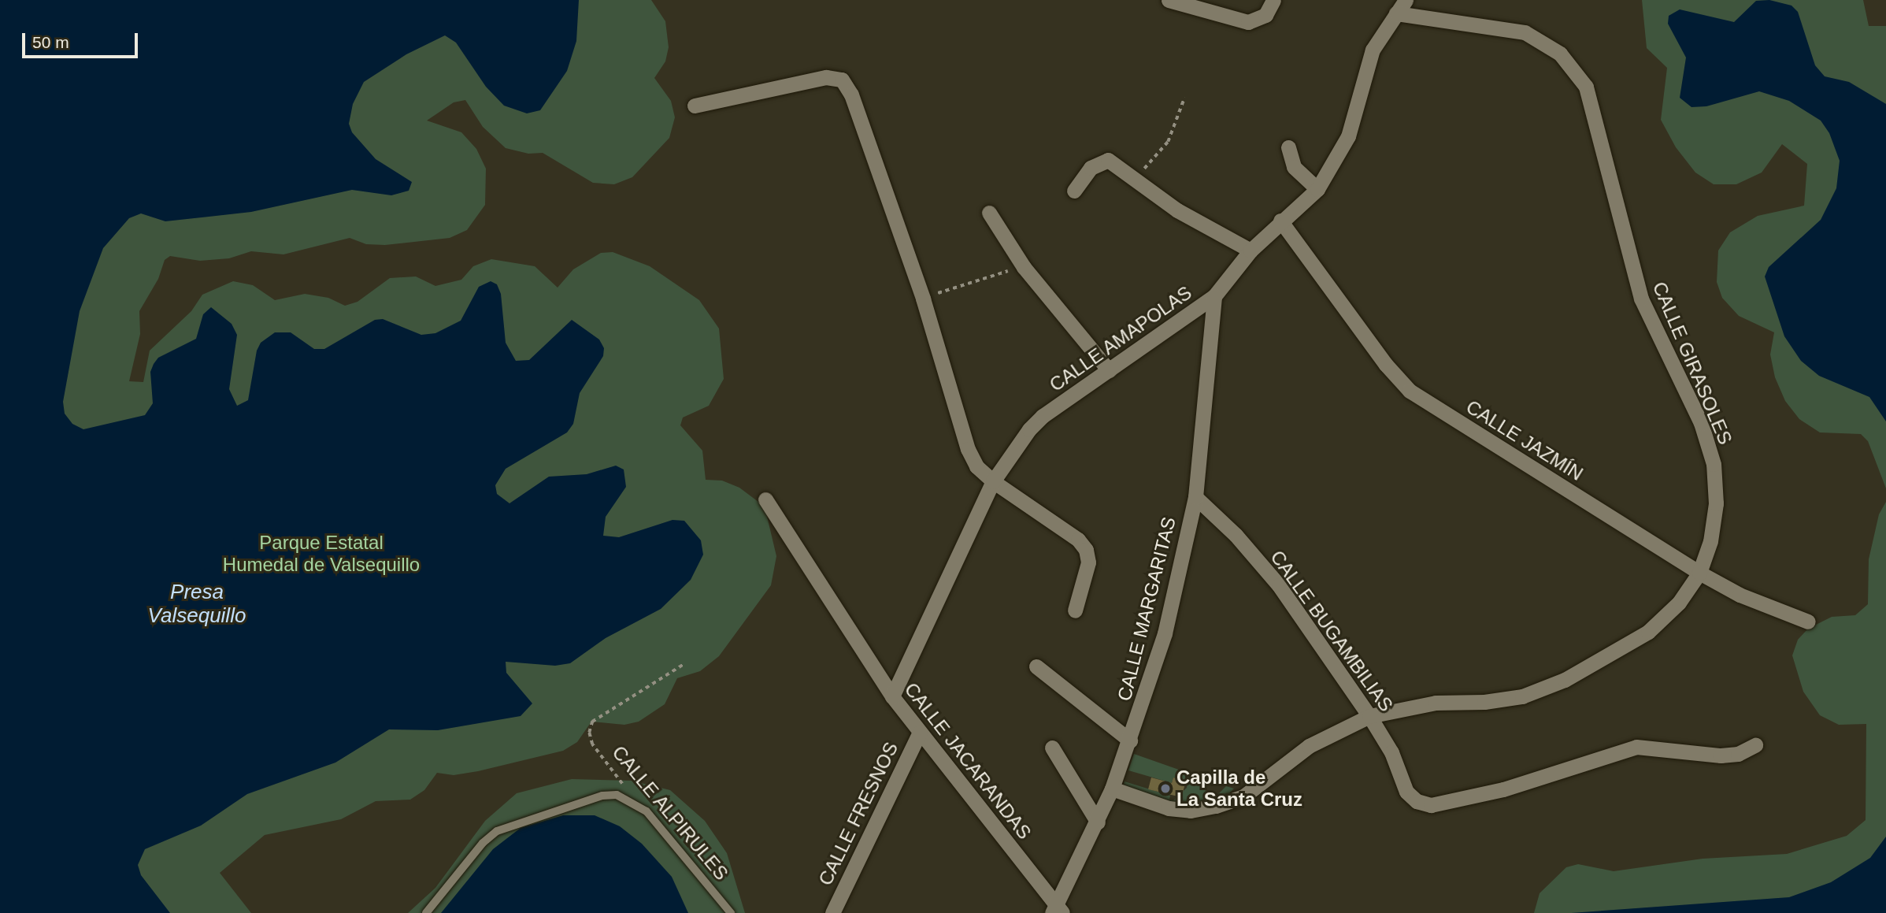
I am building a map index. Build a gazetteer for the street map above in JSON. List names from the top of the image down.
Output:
{
  "streets": {
    "street": [
      "CALLE AMAPOLAS",
      "CALLE GIRASOLES",
      "CALLE JAZMÍN",
      "CALLE MARGARITAS",
      "CALLE BUGAMBILIAS",
      "CALLE JACARANDAS",
      "CALLE FRESNOS"
    ],
    "lane": ["CALLE ALPIRULES"]
  },
  "crossings": [
    ["CALLE AMAPOLAS", "CALLE GIRASOLES"],
    ["CALLE AMAPOLAS", "CALLE JAZMÍN"],
    ["CALLE AMAPOLAS", "CALLE MARGARITAS"],
    ["CALLE AMAPOLAS", "CALLE JACARANDAS"],
    ["CALLE GIRASOLES", "CALLE JAZMÍN"],
    ["CALLE GIRASOLES", "CALLE MARGARITAS"],
    ["CALLE GIRASOLES", "CALLE BUGAMBILIAS"],
    ["CALLE MARGARITAS", "CALLE BUGAMBILIAS"],
    ["CALLE MARGARITAS", "CALLE JACARANDAS"],
    ["CALLE JACARANDAS", "CALLE FRESNOS"]
  ],
  "water": ["Presa Valsequillo"],
  "parks": ["Parque Estatal Humedal de Valsequillo"],
  "places": ["Capilla de La Santa Cruz"],
  "scale_bar": "50 m"
}
